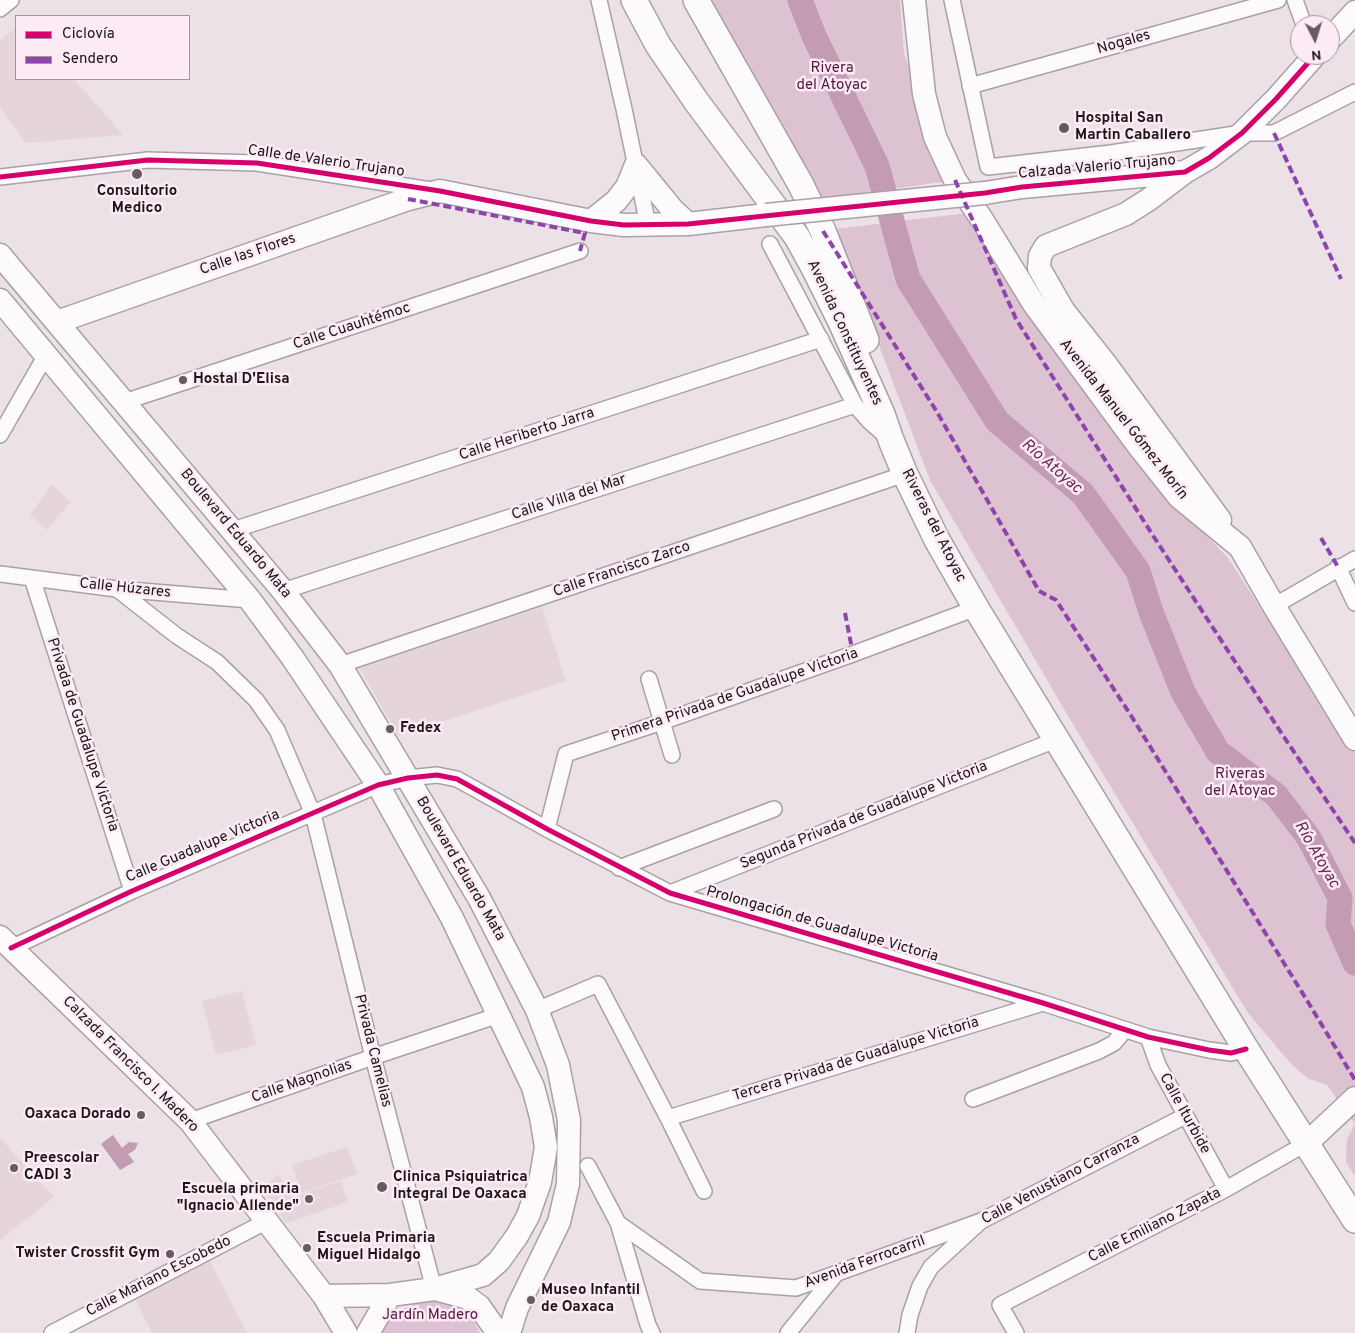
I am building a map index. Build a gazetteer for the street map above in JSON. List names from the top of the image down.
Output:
{
  "streets": {
    "main road": [
      "Calzada Valerio Trujano",
      "Calle las Flores",
      "Avenida Constituyentes",
      "Avenida Manuel Gómez Morín",
      "Riveras del Atoyac",
      "Boulevard Eduardo Mata",
      "Calzada Francisco I. Madero"
    ],
    "street": [
      "Nogales",
      "Calle de Valerio Trujano",
      "Calle Cuauhtémoc",
      "Calle Heriberto Jarra",
      "Calle Villa del Mar",
      "Calle Francisco Zarco",
      "Calle Húzares",
      "Primera Privada de Guadalupe Victoria",
      "Privada de Guadalupe Victoria",
      "Segunda Privada de Guadalupe Victoria",
      "Calle Guadalupe Victoria",
      "Prolongación de Guadalupe Victoria",
      "Privada Camelias",
      "Tercera Privada de Guadalupe Victoria",
      "Calle Magnolias",
      "Calle Iturbide",
      "Calle Venustiano Carranza",
      "Calle Emiliano Zapata",
      "Avenida Ferrocarril",
      "Calle Mariano Escobedo"
    ]
  },
  "crossings": [
    ["Calle de Valerio Trujano", "Calzada Valerio Trujano"],
    ["Calle de Valerio Trujano", "Calle las Flores"],
    ["Calzada Valerio Trujano", "Calle las Flores"],
    ["Calzada Valerio Trujano", "Avenida Manuel Gómez Morín"],
    ["Calle las Flores", "Boulevard Eduardo Mata"],
    ["Calle Cuauhtémoc", "Boulevard Eduardo Mata"],
    ["Avenida Constituyentes", "Riveras del Atoyac"],
    ["Calle Heriberto Jarra", "Boulevard Eduardo Mata"],
    ["Calle Villa del Mar", "Boulevard Eduardo Mata"],
    ["Riveras del Atoyac", "Calle Francisco Zarco"],
    ["Riveras del Atoyac", "Primera Privada de Guadalupe Victoria"],
    ["Riveras del Atoyac", "Segunda Privada de Guadalupe Victoria"],
    ["Riveras del Atoyac", "Prolongación de Guadalupe Victoria"],
    ["Riveras del Atoyac", "Calle Emiliano Zapata"],
    ["Boulevard Eduardo Mata", "Calle Francisco Zarco"],
    ["Boulevard Eduardo Mata", "Calle Húzares"],
    ["Boulevard Eduardo Mata", "Calle Guadalupe Victoria"],
    ["Boulevard Eduardo Mata", "Prolongación de Guadalupe Victoria"],
    ["Boulevard Eduardo Mata", "Privada Camelias"],
    ["Boulevard Eduardo Mata", "Calle Magnolias"],
    ["Calle Húzares", "Privada de Guadalupe Victoria"],
    ["Calle Húzares", "Privada Camelias"],
    ["Primera Privada de Guadalupe Victoria", "Prolongación de Guadalupe Victoria"],
    ["Privada de Guadalupe Victoria", "Calle Guadalupe Victoria"],
    ["Segunda Privada de Guadalupe Victoria", "Prolongación de Guadalupe Victoria"],
    ["Calle Guadalupe Victoria", "Prolongación de Guadalupe Victoria"],
    ["Calle Guadalupe Victoria", "Privada Camelias"],
    ["Calle Guadalupe Victoria", "Calzada Francisco I. Madero"],
    ["Prolongación de Guadalupe Victoria", "Tercera Privada de Guadalupe Victoria"],
    ["Prolongación de Guadalupe Victoria", "Calle Iturbide"],
    ["Privada Camelias", "Calle Magnolias"],
    ["Calzada Francisco I. Madero", "Calle Magnolias"],
    ["Calzada Francisco I. Madero", "Calle Mariano Escobedo"],
    ["Calle Iturbide", "Calle Venustiano Carranza"],
    ["Calle Iturbide", "Calle Emiliano Zapata"],
    ["Calle Venustiano Carranza", "Avenida Ferrocarril"]
  ],
  "water": ["Río Atoyac"],
  "parks": ["Rivera del Atoyac", "Riveras del Atoyac", "Jardín Madero"],
  "places": [
    "Hospital San Martin Caballero",
    "Consultorio Medico",
    "Hostal D'Elisa",
    "Fedex",
    "Oaxaca Dorado",
    "Preescolar CADI 3",
    "Clinica Psiquiatrica Integral De Oaxaca",
    "Escuela primaria \"Ignacio Allende\"",
    "Escuela Primaria Miguel Hidalgo",
    "Twister Crossfit Gym",
    "Museo Infantil de Oaxaca"
  ],
  "legend": ["Ciclovía", "Sendero"],
  "north": "bottom"
}
